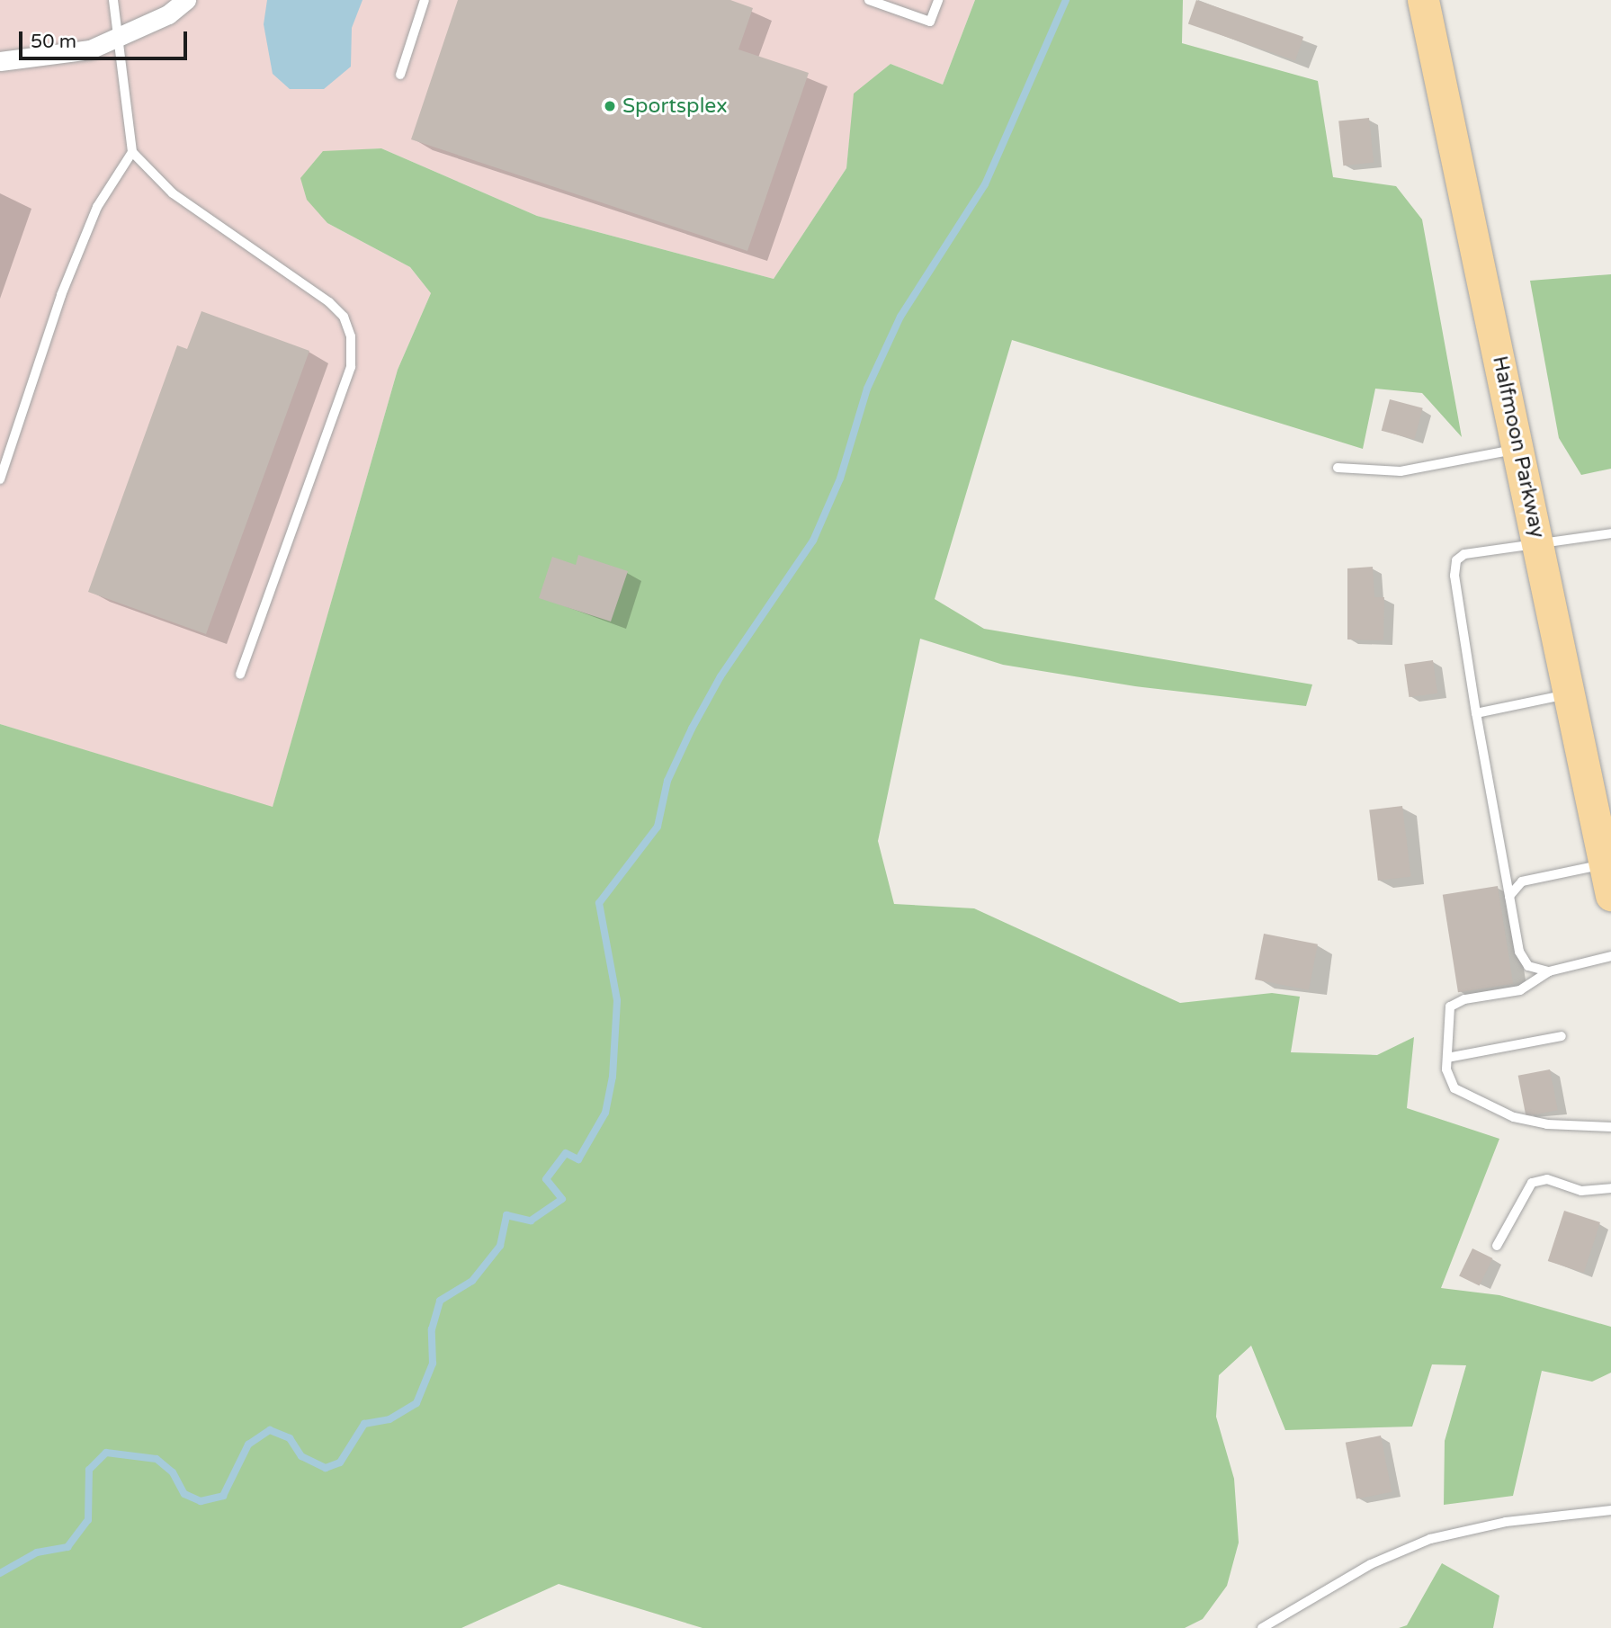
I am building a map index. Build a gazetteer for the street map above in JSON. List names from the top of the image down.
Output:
{
  "streets": {
    "main road": ["Halfmoon Parkway"]
  },
  "places": ["Sportsplex"],
  "scale_bar": "50 m"
}
